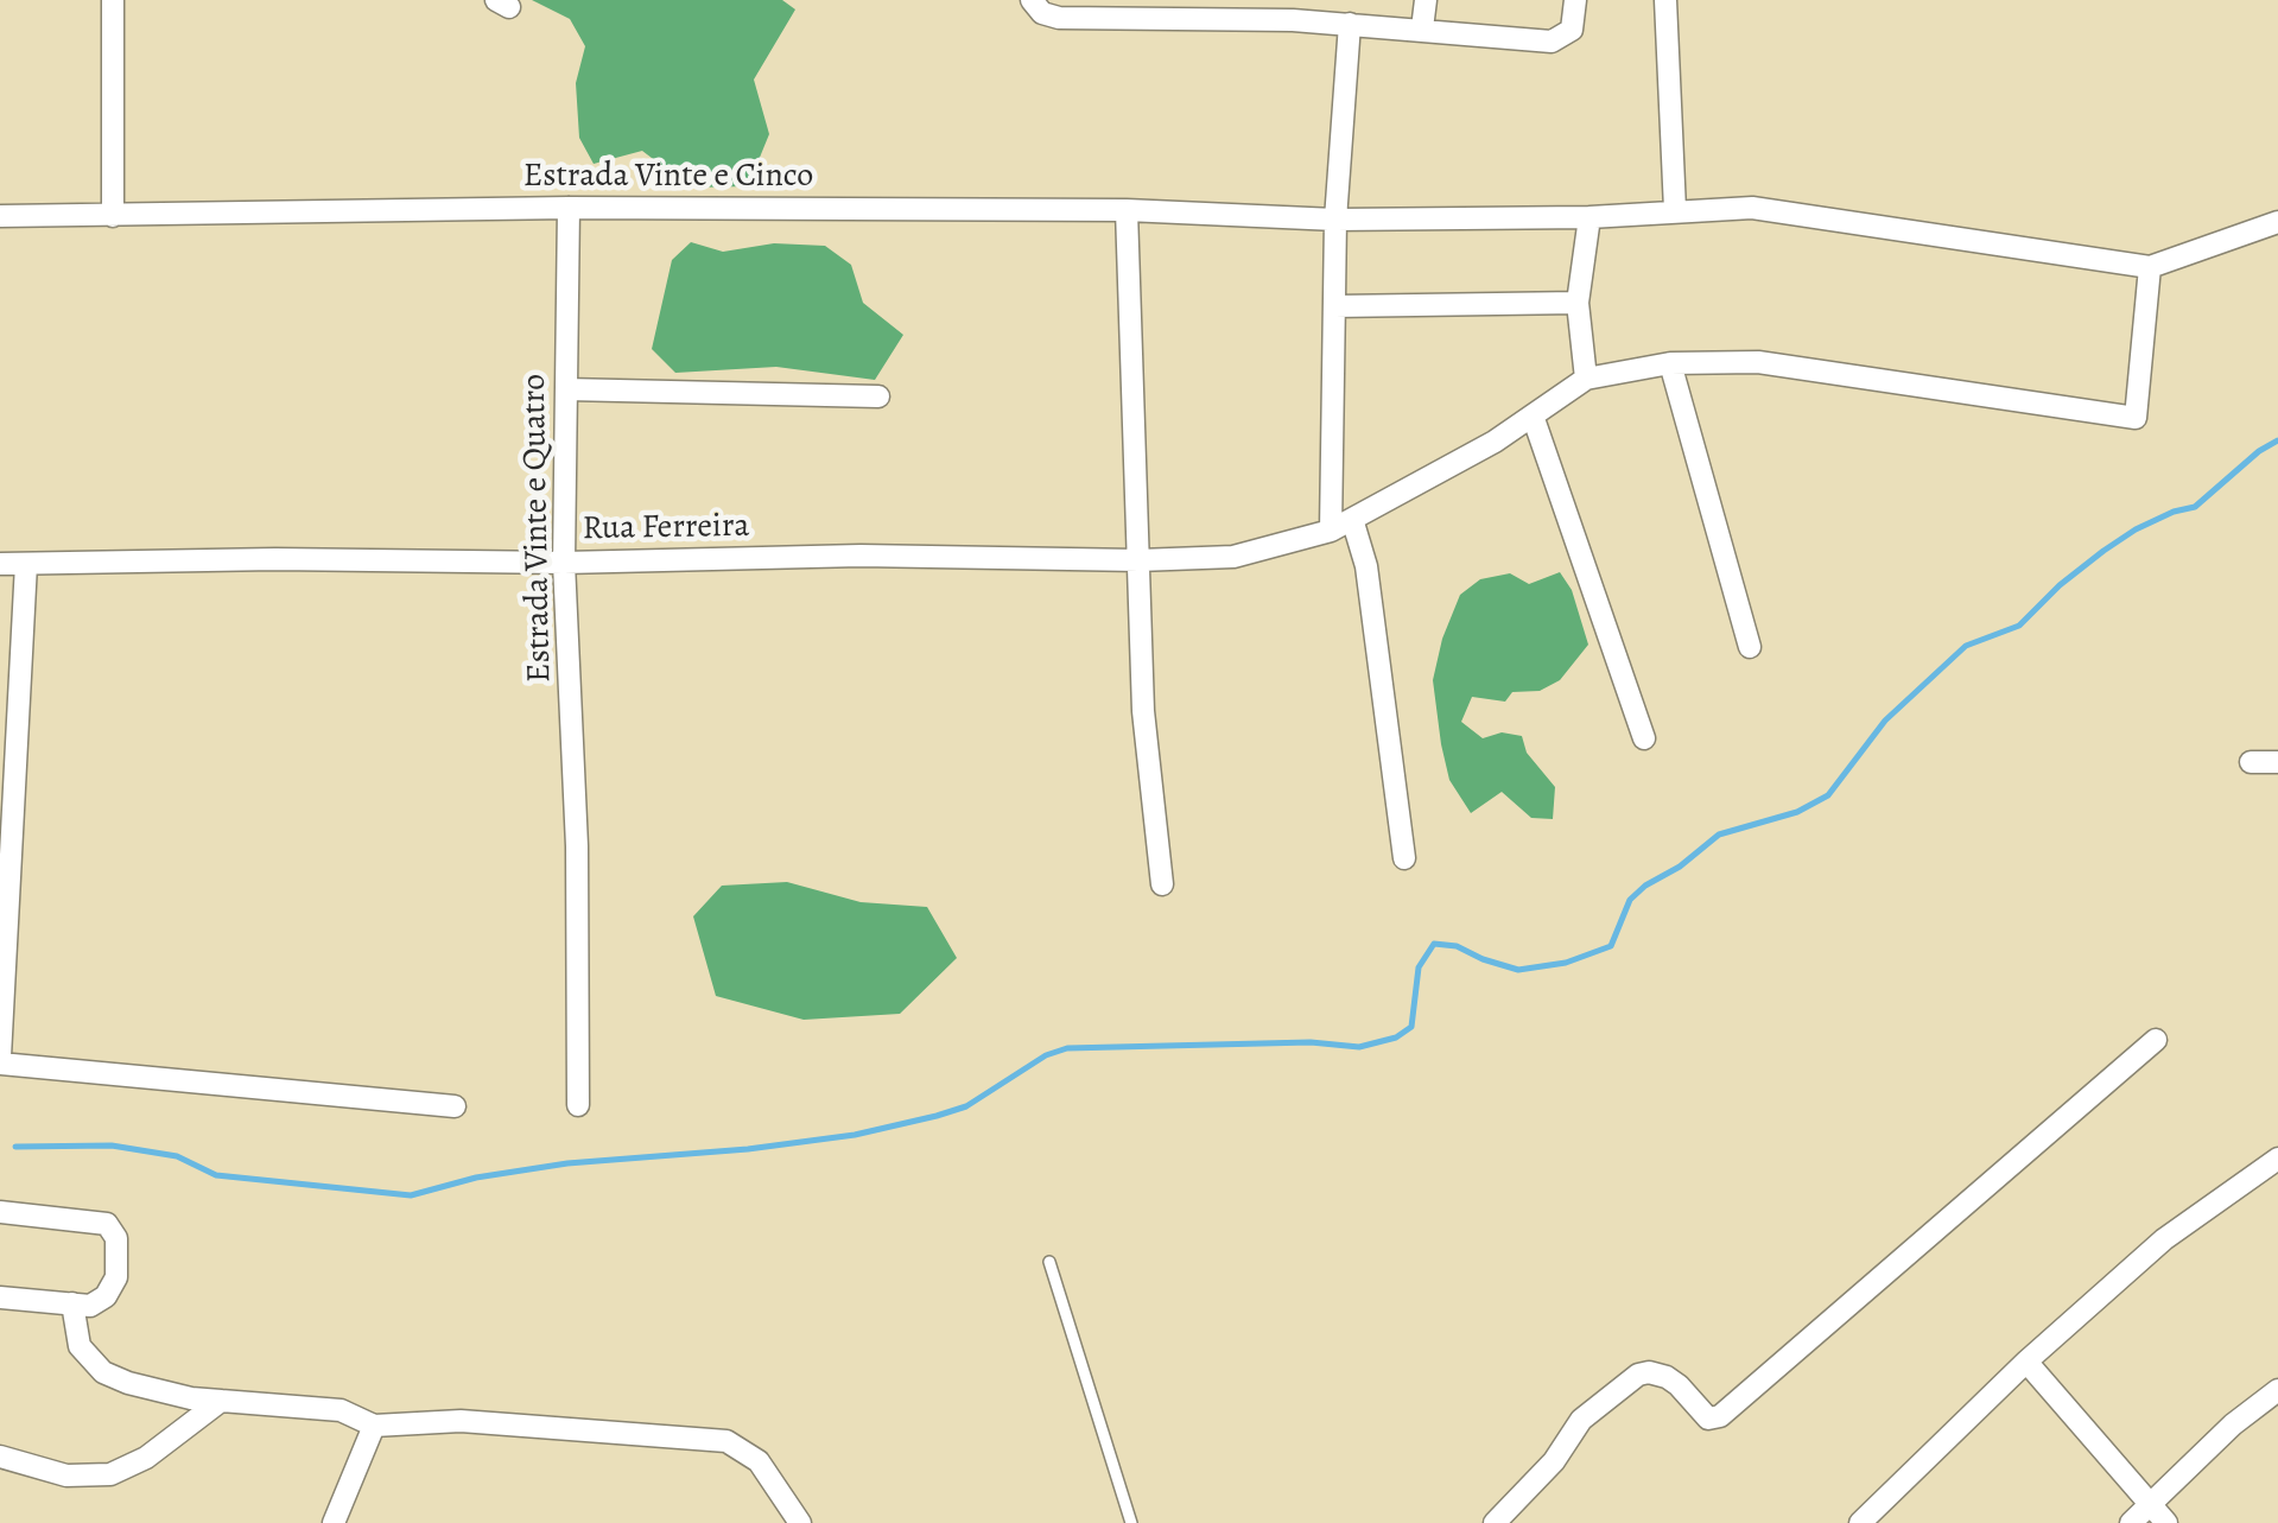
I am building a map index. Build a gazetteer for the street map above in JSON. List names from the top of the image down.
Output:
{
  "streets": {
    "street": ["Estrada Vinte e Cinco", "Estrada Vinte e Quatro", "Rua Ferreira"]
  },
  "crossings": [
    ["Estrada Vinte e Cinco", "Estrada Vinte e Quatro"],
    ["Estrada Vinte e Quatro", "Rua Ferreira"]
  ]
}
